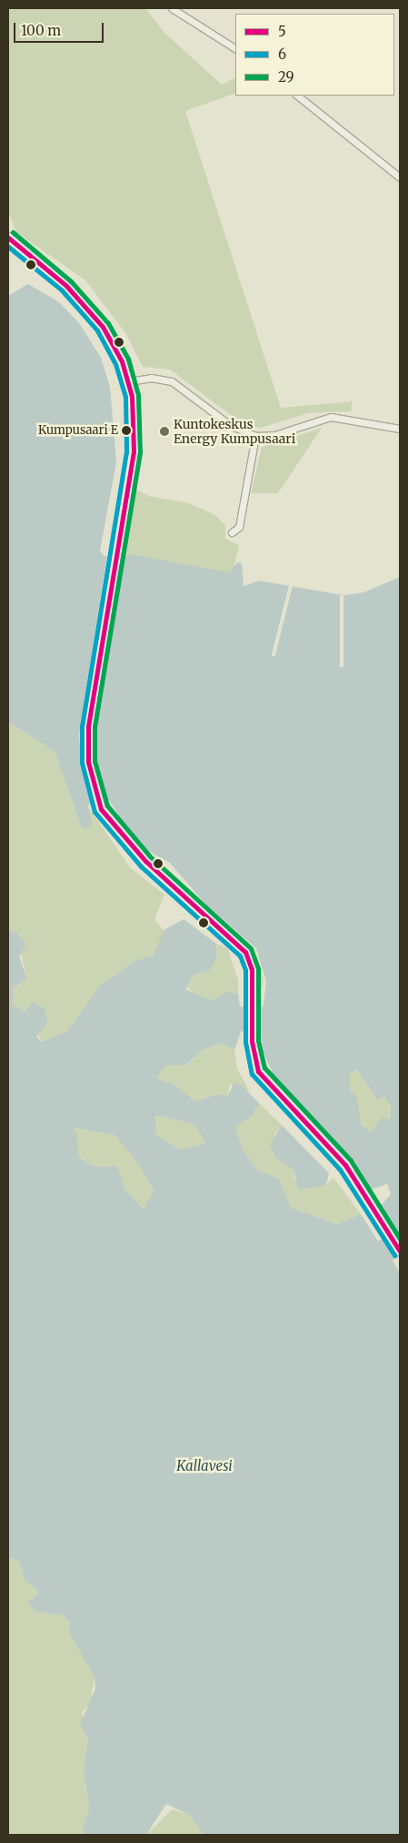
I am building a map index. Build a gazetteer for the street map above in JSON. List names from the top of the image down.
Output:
{
  "water": ["Kallavesi"],
  "places": ["Kumpusaari E", "Kuntokeskus Energy Kumpusaari"],
  "lines": ["transit line 29", "transit line 5", "transit line 6"],
  "legend": ["5", "6", "29"],
  "scale_bar": "100 m"
}
